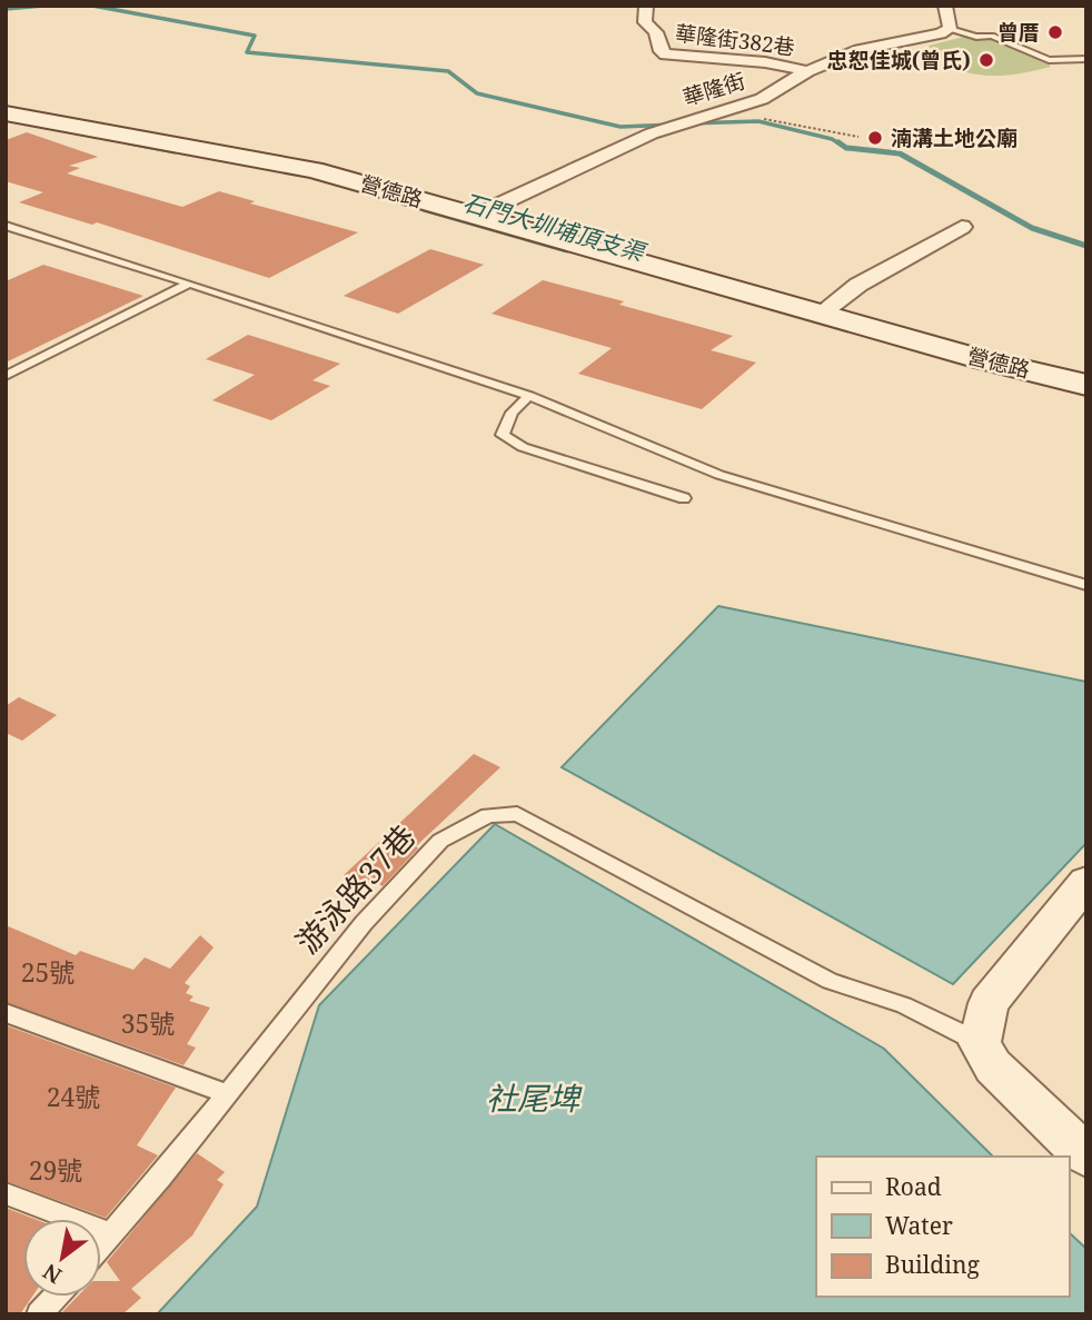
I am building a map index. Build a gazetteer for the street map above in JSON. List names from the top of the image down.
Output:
{
  "streets": {
    "street": ["華隆街382巷", "華隆街", "營德路"],
    "lane": ["游泳路37巷"]
  },
  "crossings": [
    ["華隆街382巷", "華隆街"],
    ["華隆街", "營德路"]
  ],
  "water": ["石門大圳埔頂支渠", "社尾埤"],
  "places": ["曾厝", "忠恕佳城(曾氏)", "湳溝土地公廟"],
  "house_numbers": [
    "25號",
    "35號",
    "24號",
    "29號"
  ],
  "legend": ["Road", "Water", "Building"],
  "north": "bottom left"
}
